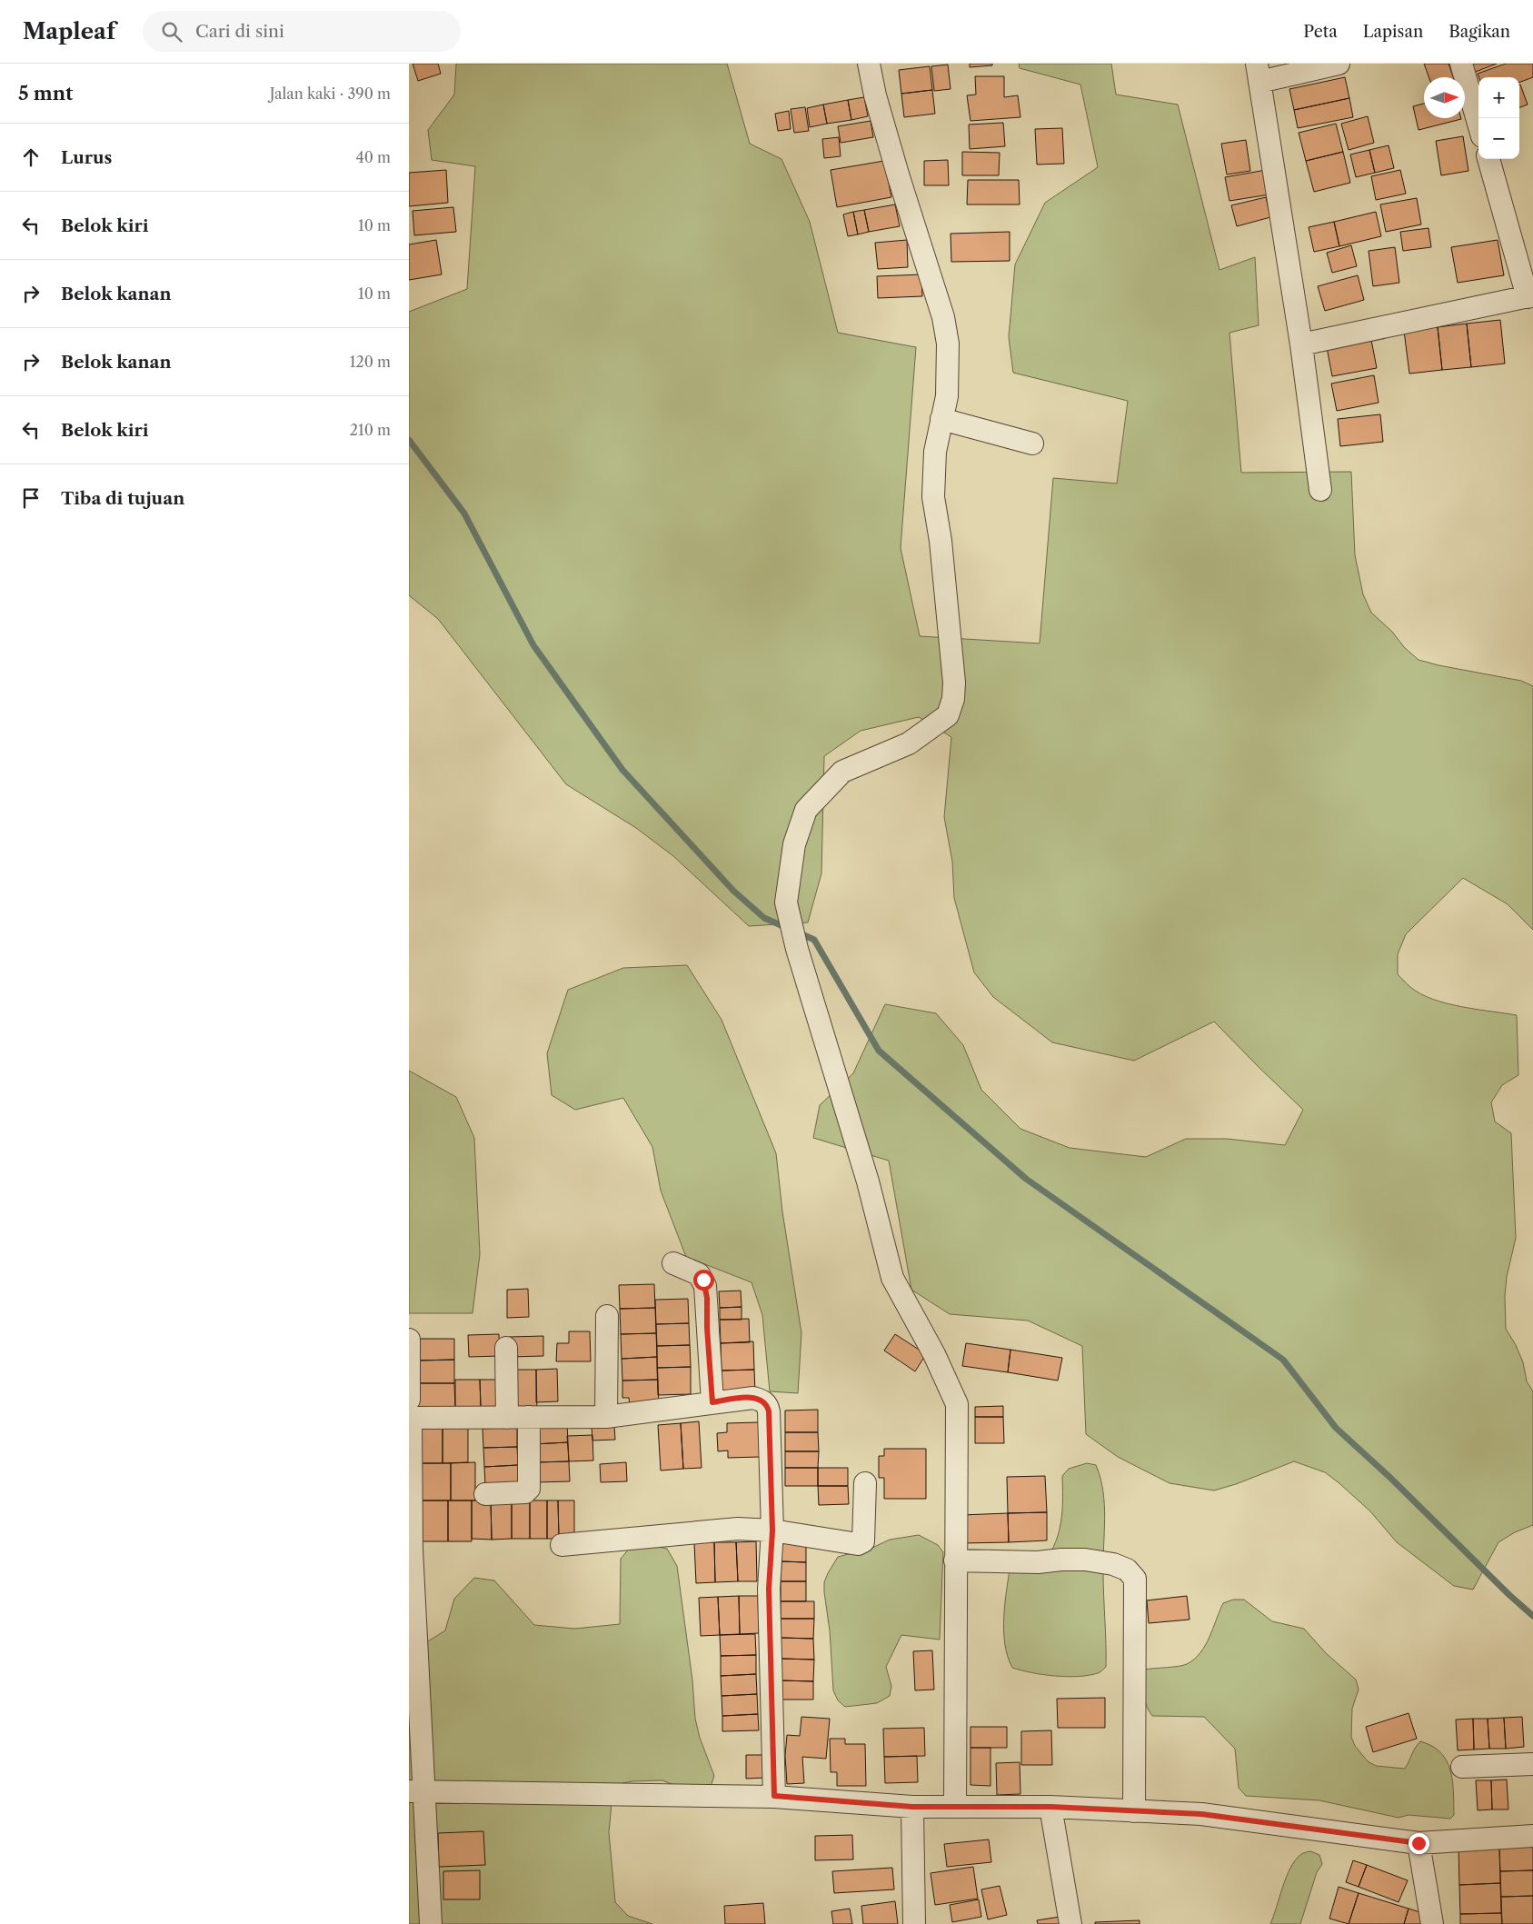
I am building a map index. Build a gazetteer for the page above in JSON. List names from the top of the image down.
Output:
{
  "north": "right",
  "page": {
    "header": "Mapleaf",
    "search": "Cari di sini",
    "nav": ["Peta", "Lapisan", "Bagikan"],
    "heading": ["5 mnt", "Jalan kaki · 390 m"],
    "map_buttons": ["+", "−"],
    "list": [
      ["Lurus", "40 m"],
      ["Belok kiri", "10 m"],
      ["Belok kanan", "10 m"],
      ["Belok kanan", "120 m"],
      ["Belok kiri", "210 m"],
      "Tiba di tujuan"
    ]
  }
}
